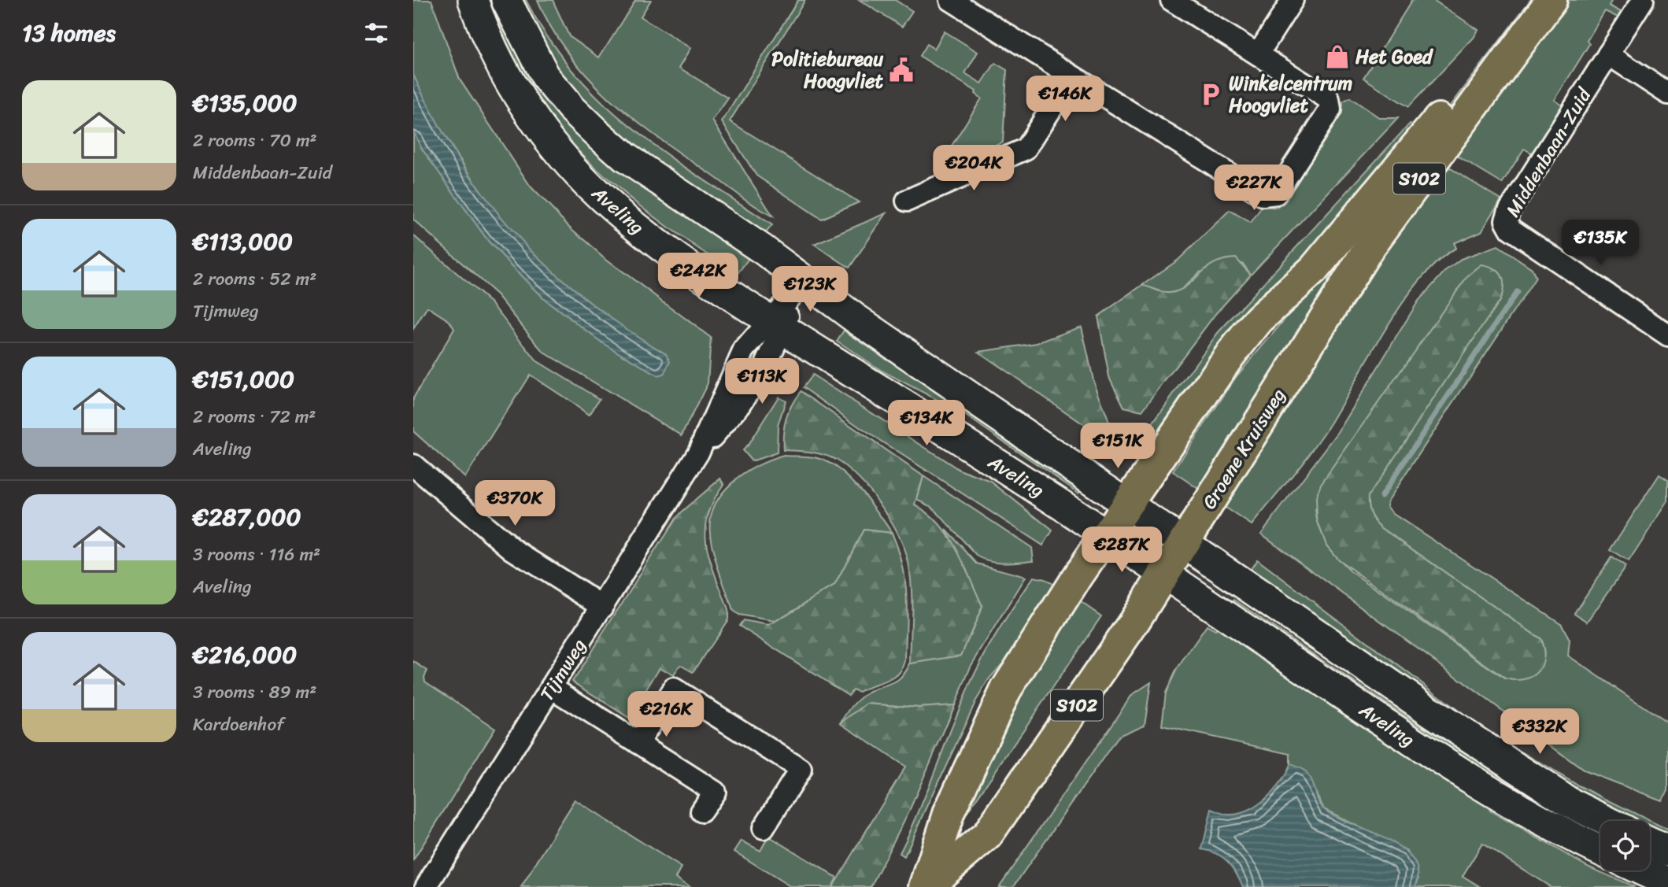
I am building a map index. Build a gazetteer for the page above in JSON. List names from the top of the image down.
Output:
{
  "streets": {
    "main road": ["S102", "Aveling", "Groene Kruisweg"],
    "street": ["Middenbaan-Zuid", "Tijmweg"]
  },
  "crossings": [
    ["Aveling", "Groene Kruisweg"],
    ["Aveling", "Tijmweg"]
  ],
  "places": {
    "shop": ["Het Goed"],
    "public building": ["Politiebureau Hoogvliet"],
    "parking": ["Winkelcentrum Hoogvliet"]
  },
  "page": {
    "heading": "13 homes",
    "list": [
      {
        "name": "€135,000",
        "note": "2 rooms · 70 m² · Middenbaan-Zuid"
      },
      {
        "name": "€113,000",
        "note": "2 rooms · 52 m² · Tijmweg"
      },
      {
        "name": "€151,000",
        "note": "2 rooms · 72 m² · Aveling"
      },
      {
        "name": "€287,000",
        "note": "3 rooms · 116 m² · Aveling"
      },
      {
        "name": "€216,000",
        "note": "3 rooms · 89 m² · Kardoenhof"
      }
    ],
    "price": [
      "€146K",
      "€204K",
      "€227K",
      "€135K",
      "€242K",
      "€123K",
      "€113K",
      "€134K",
      "€151K",
      "€370K",
      "€287K",
      "€216K",
      "€332K"
    ]
  }
}
